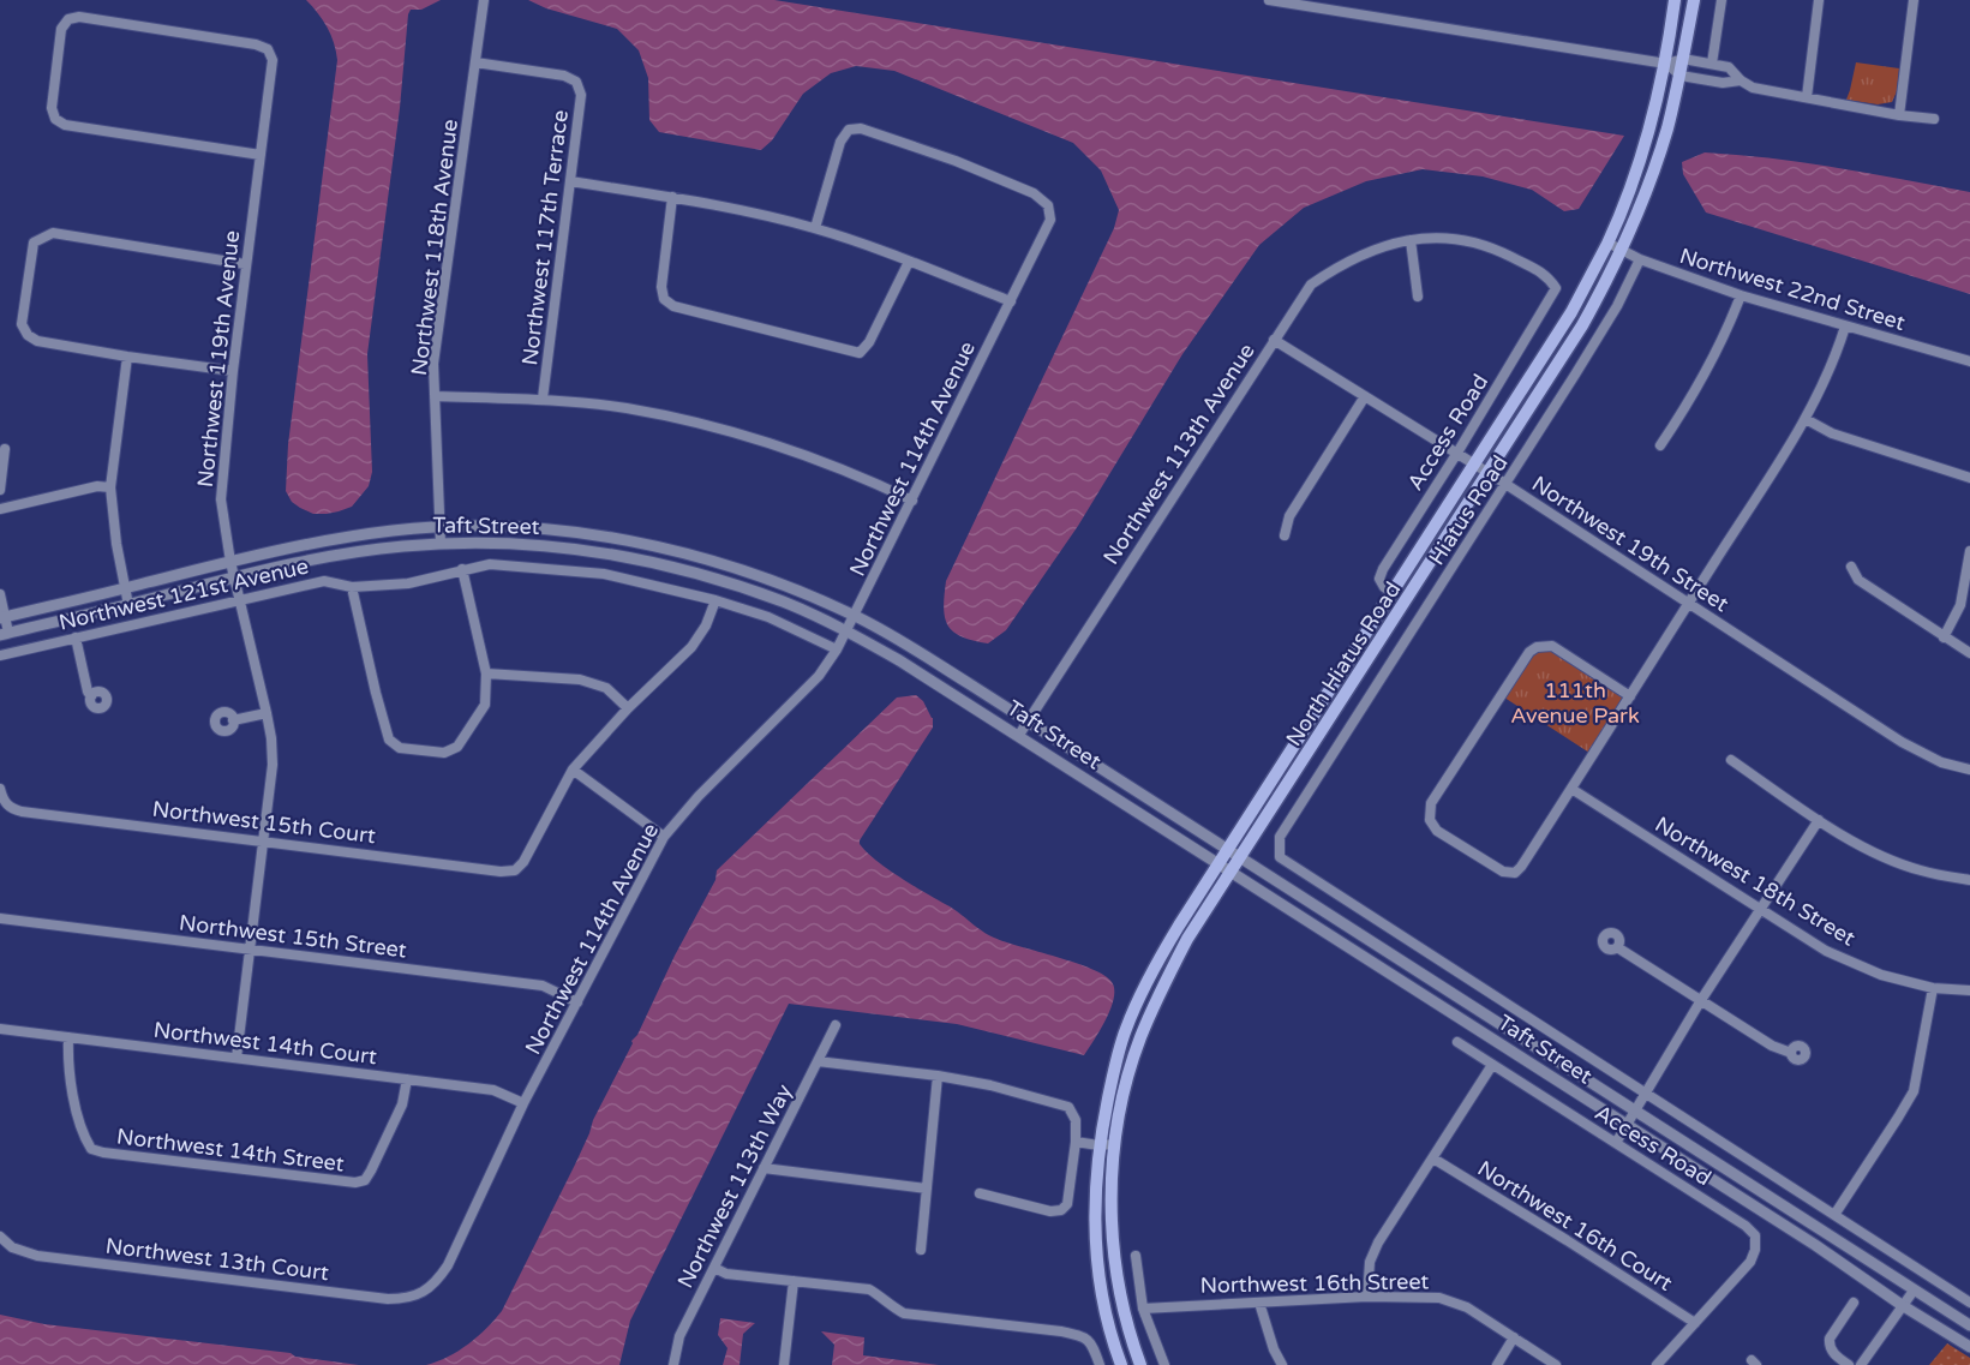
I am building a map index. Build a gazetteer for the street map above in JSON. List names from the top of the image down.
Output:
{
  "streets": {
    "main road": ["North Hiatus Road"],
    "street": [
      "Northwest 117th Terrace",
      "Northwest 118th Avenue",
      "Northwest 22nd Street",
      "Northwest 119th Avenue",
      "Access Road",
      "Northwest 113th Avenue",
      "Northwest 114th Avenue",
      "Hiatus Road",
      "Taft Street",
      "Northwest 19th Street",
      "Northwest 121st Avenue",
      "Northwest 15th Court",
      "Northwest 18th Street",
      "Northwest 15th Street",
      "Northwest 14th Court",
      "Northwest 14th Street",
      "Northwest 113th Way",
      "Northwest 16th Court",
      "Northwest 13th Court",
      "Northwest 16th Street"
    ]
  },
  "crossings": [
    ["Northwest 117th Terrace", "Northwest 118th Avenue"],
    ["Northwest 118th Avenue", "Taft Street"],
    ["Northwest 22nd Street", "Hiatus Road"],
    ["Northwest 22nd Street", "North Hiatus Road"],
    ["Northwest 119th Avenue", "Taft Street"],
    ["Northwest 119th Avenue", "Northwest 121st Avenue"],
    ["Northwest 119th Avenue", "Northwest 15th Court"],
    ["Northwest 119th Avenue", "Northwest 15th Street"],
    ["Northwest 119th Avenue", "Northwest 14th Court"],
    ["Access Road", "Northwest 113th Avenue"],
    ["Access Road", "Northwest 19th Street"],
    ["Access Road", "North Hiatus Road"],
    ["Access Road", "Northwest 16th Court"],
    ["Northwest 113th Avenue", "Taft Street"],
    ["Northwest 113th Avenue", "Northwest 19th Street"],
    ["Northwest 114th Avenue", "Taft Street"],
    ["Northwest 114th Avenue", "Northwest 121st Avenue"],
    ["Northwest 114th Avenue", "Northwest 15th Street"],
    ["Northwest 114th Avenue", "Northwest 14th Court"],
    ["Northwest 114th Avenue", "Northwest 13th Court"],
    ["Hiatus Road", "Taft Street"],
    ["Hiatus Road", "Northwest 19th Street"],
    ["Taft Street", "North Hiatus Road"],
    ["Northwest 19th Street", "North Hiatus Road"],
    ["Northwest 14th Court", "Northwest 14th Street"]
  ],
  "parks": ["111th Avenue Park"]
}
